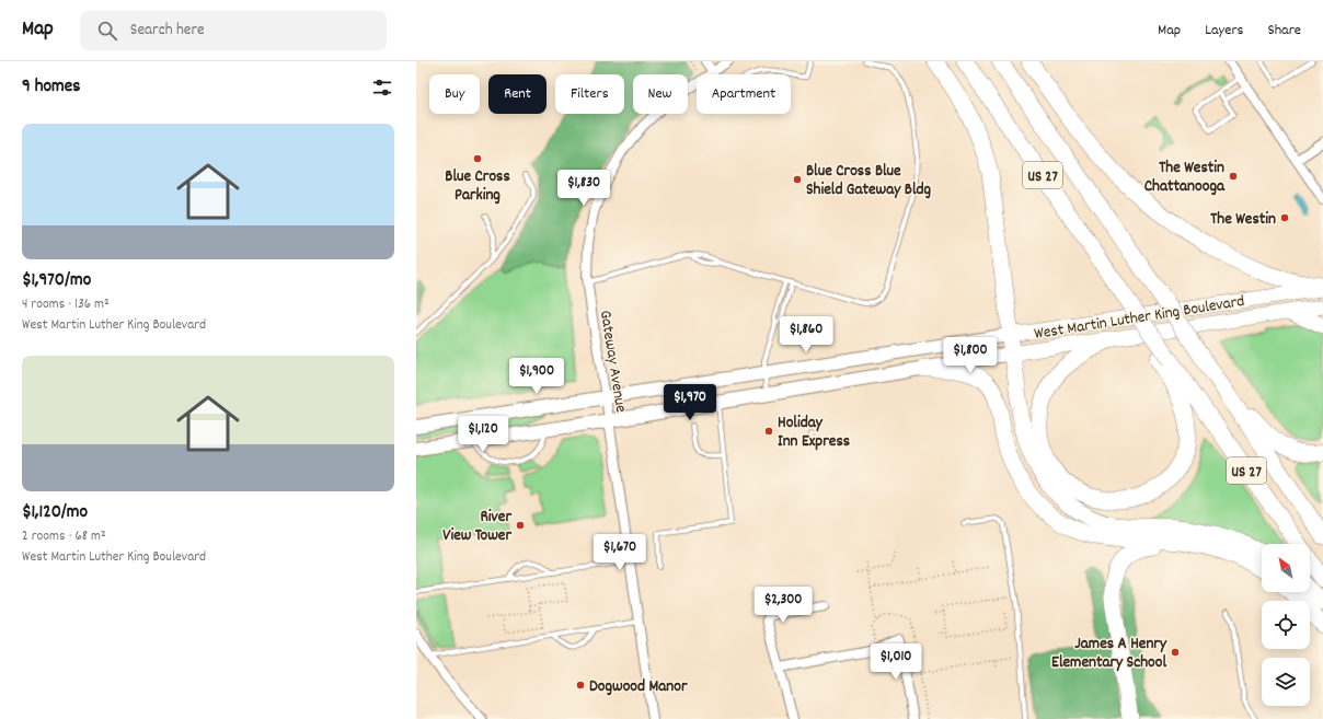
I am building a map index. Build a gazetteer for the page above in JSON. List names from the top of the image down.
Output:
{
  "streets": {
    "highway": ["US 27"],
    "main road": ["West Martin Luther King Boulevard"],
    "street": ["Gateway Avenue"]
  },
  "crossings": [
    ["West Martin Luther King Boulevard", "Gateway Avenue"]
  ],
  "places": [
    "Blue Cross Parking",
    "The Westin Chattanooga",
    "Blue Cross Blue Shield Gateway Bldg",
    "The Westin",
    "Holiday Inn Express",
    "River View Tower",
    "James A Henry Elementary School",
    "Dogwood Manor"
  ],
  "north": "top left",
  "page": {
    "header": "Map",
    "search": "Search here",
    "nav": ["Map", "Layers", "Share"],
    "heading": "9 homes",
    "chip": [
      "Buy",
      "Rent",
      "Filters",
      "New",
      "Apartment"
    ],
    "list": [
      {
        "name": "$1,970/mo",
        "note": "4 rooms · 136 m² · West Martin Luther King Boulevard"
      },
      {
        "name": "$1,120/mo",
        "note": "2 rooms · 68 m² · West Martin Luther King Boulevard"
      }
    ],
    "price": [
      "$1,830",
      "$1,860",
      "$1,800",
      "$1,900",
      "$1,970",
      "$1,120",
      "$1,670",
      "$2,300",
      "$1,010"
    ]
  }
}
